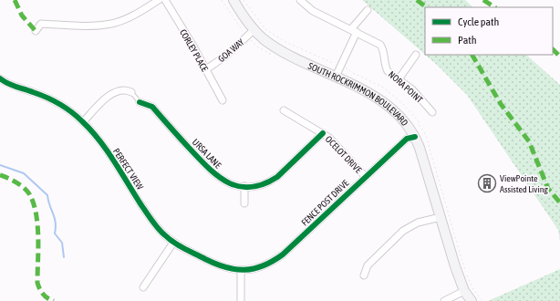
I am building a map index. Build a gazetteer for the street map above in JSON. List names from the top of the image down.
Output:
{
  "streets": {
    "main road": ["SOUTH ROCKRIMMON BOULEVARD"],
    "street": [
      "CORLEY PLACE",
      "GOA WAY",
      "NORA POINT",
      "URSA LANE",
      "OCELOT DRIVE",
      "PERFECT VIEW",
      "FENCE POST DRIVE"
    ]
  },
  "crossings": [
    ["CORLEY PLACE", "GOA WAY"],
    ["GOA WAY", "SOUTH ROCKRIMMON BOULEVARD"],
    ["SOUTH ROCKRIMMON BOULEVARD", "FENCE POST DRIVE"],
    ["URSA LANE", "OCELOT DRIVE"],
    ["OCELOT DRIVE", "FENCE POST DRIVE"],
    ["PERFECT VIEW", "FENCE POST DRIVE"]
  ],
  "places": {
    "building": ["ViewPointe Assisted Living"]
  },
  "legend": ["Cycle path", "Path"]
}
